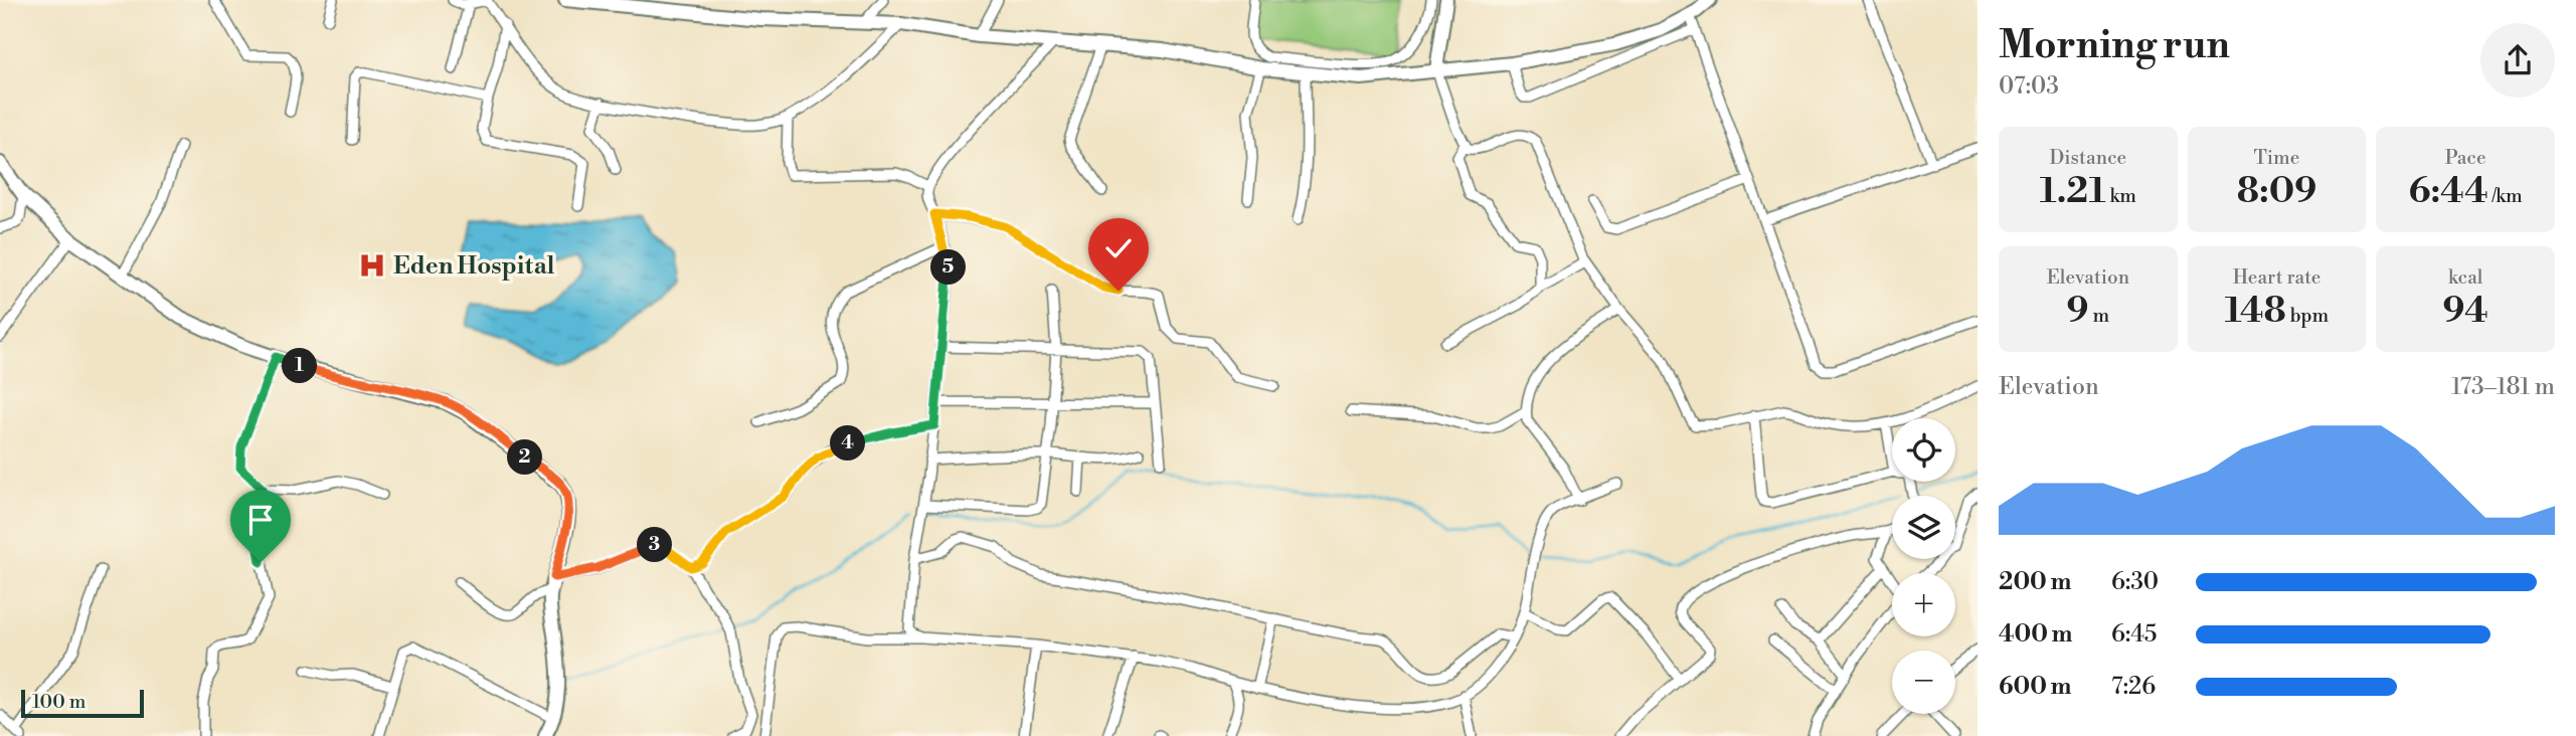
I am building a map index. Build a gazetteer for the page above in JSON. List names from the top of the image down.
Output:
{
  "places": {
    "hospital": ["Eden Hospital"]
  },
  "scale_bar": "100 m",
  "page": {
    "heading": ["Morning run", "07:03"],
    "stats": [
      ["Distance", "1.21 km"],
      ["Time", "8:09"],
      ["Pace", "6:44 /km"],
      ["Elevation", "9 m"],
      ["Heart rate", "148 bpm"],
      ["kcal", "94"]
    ],
    "pins": [
      "5",
      "1",
      "4",
      "2",
      "3"
    ],
    "chart": ["Elevation", "173–181 m"],
    "map_buttons": ["+", "−"],
    "list": [
      {
        "name": "200 m",
        "note": "6:30"
      },
      {
        "name": "400 m",
        "note": "6:45"
      },
      {
        "name": "600 m",
        "note": "7:26"
      }
    ],
    "scale": "100 m"
  }
}
